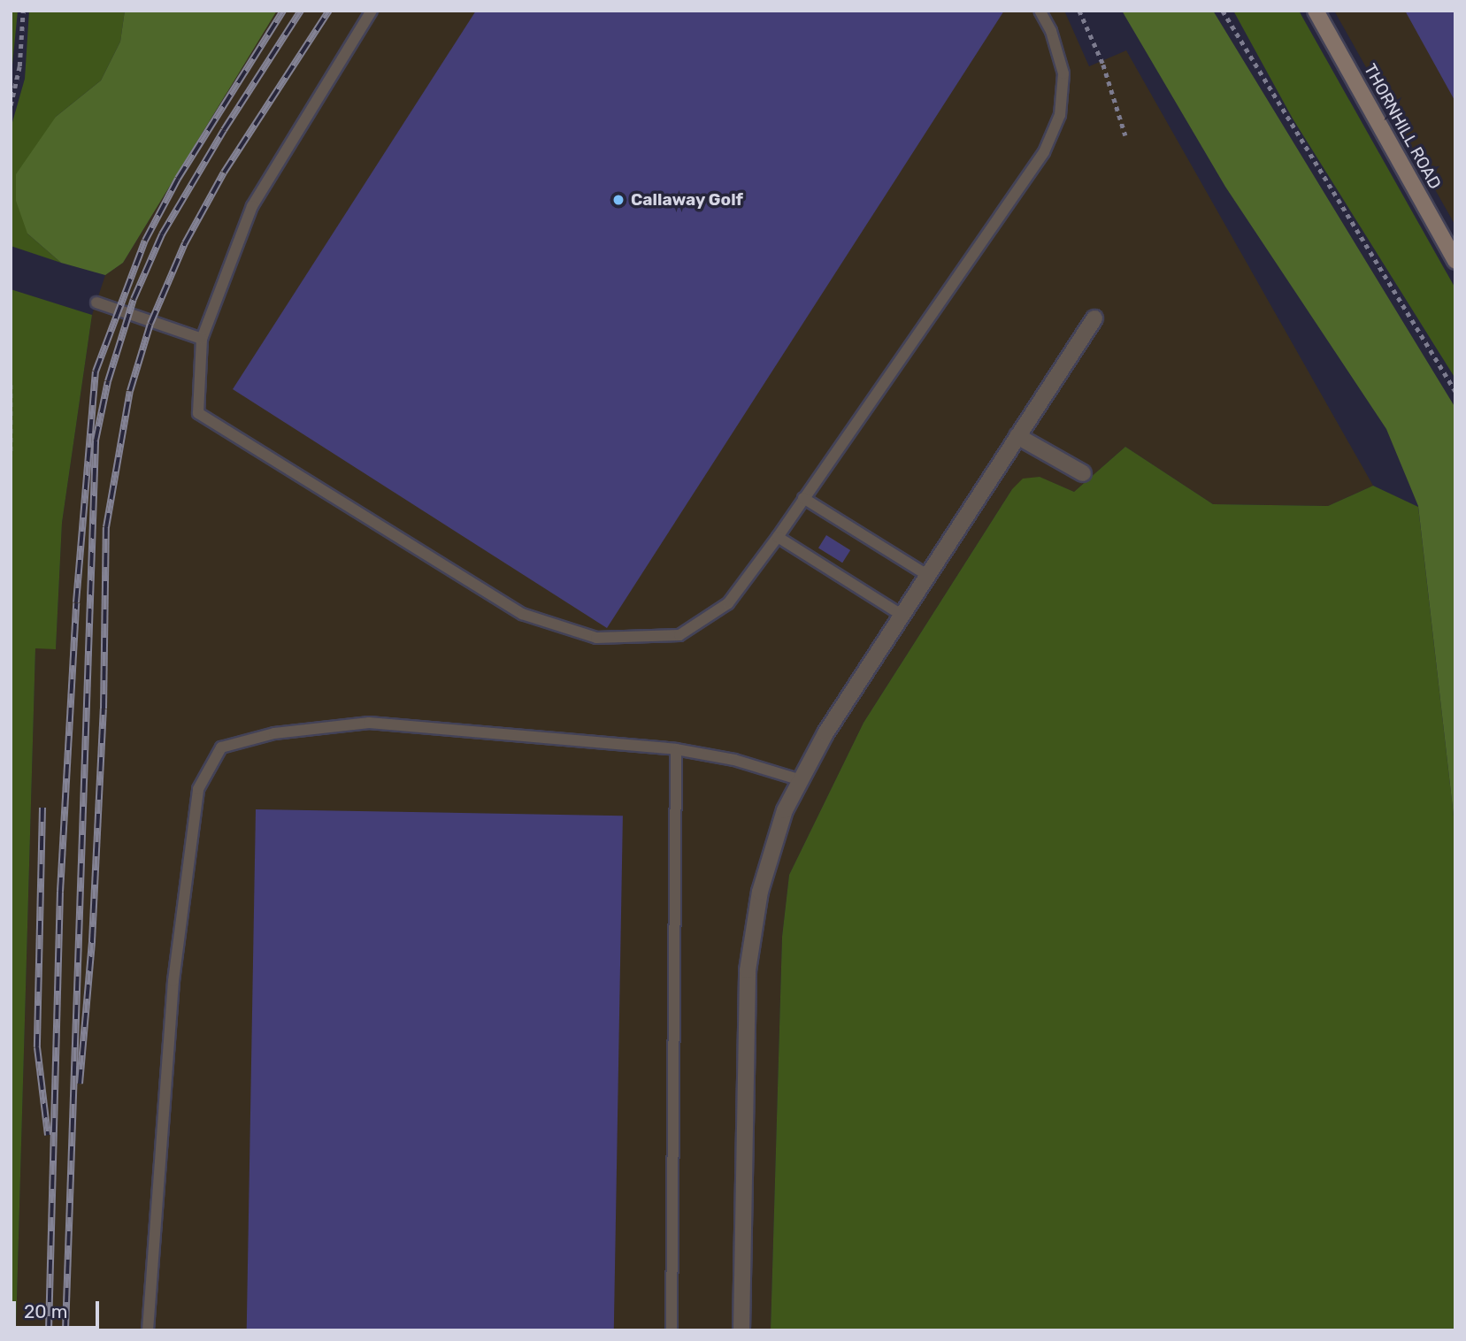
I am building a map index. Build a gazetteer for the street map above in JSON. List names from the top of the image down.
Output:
{
  "streets": {
    "street": ["THORNHILL ROAD"]
  },
  "places": ["Callaway Golf"],
  "scale_bar": "20 m"
}
